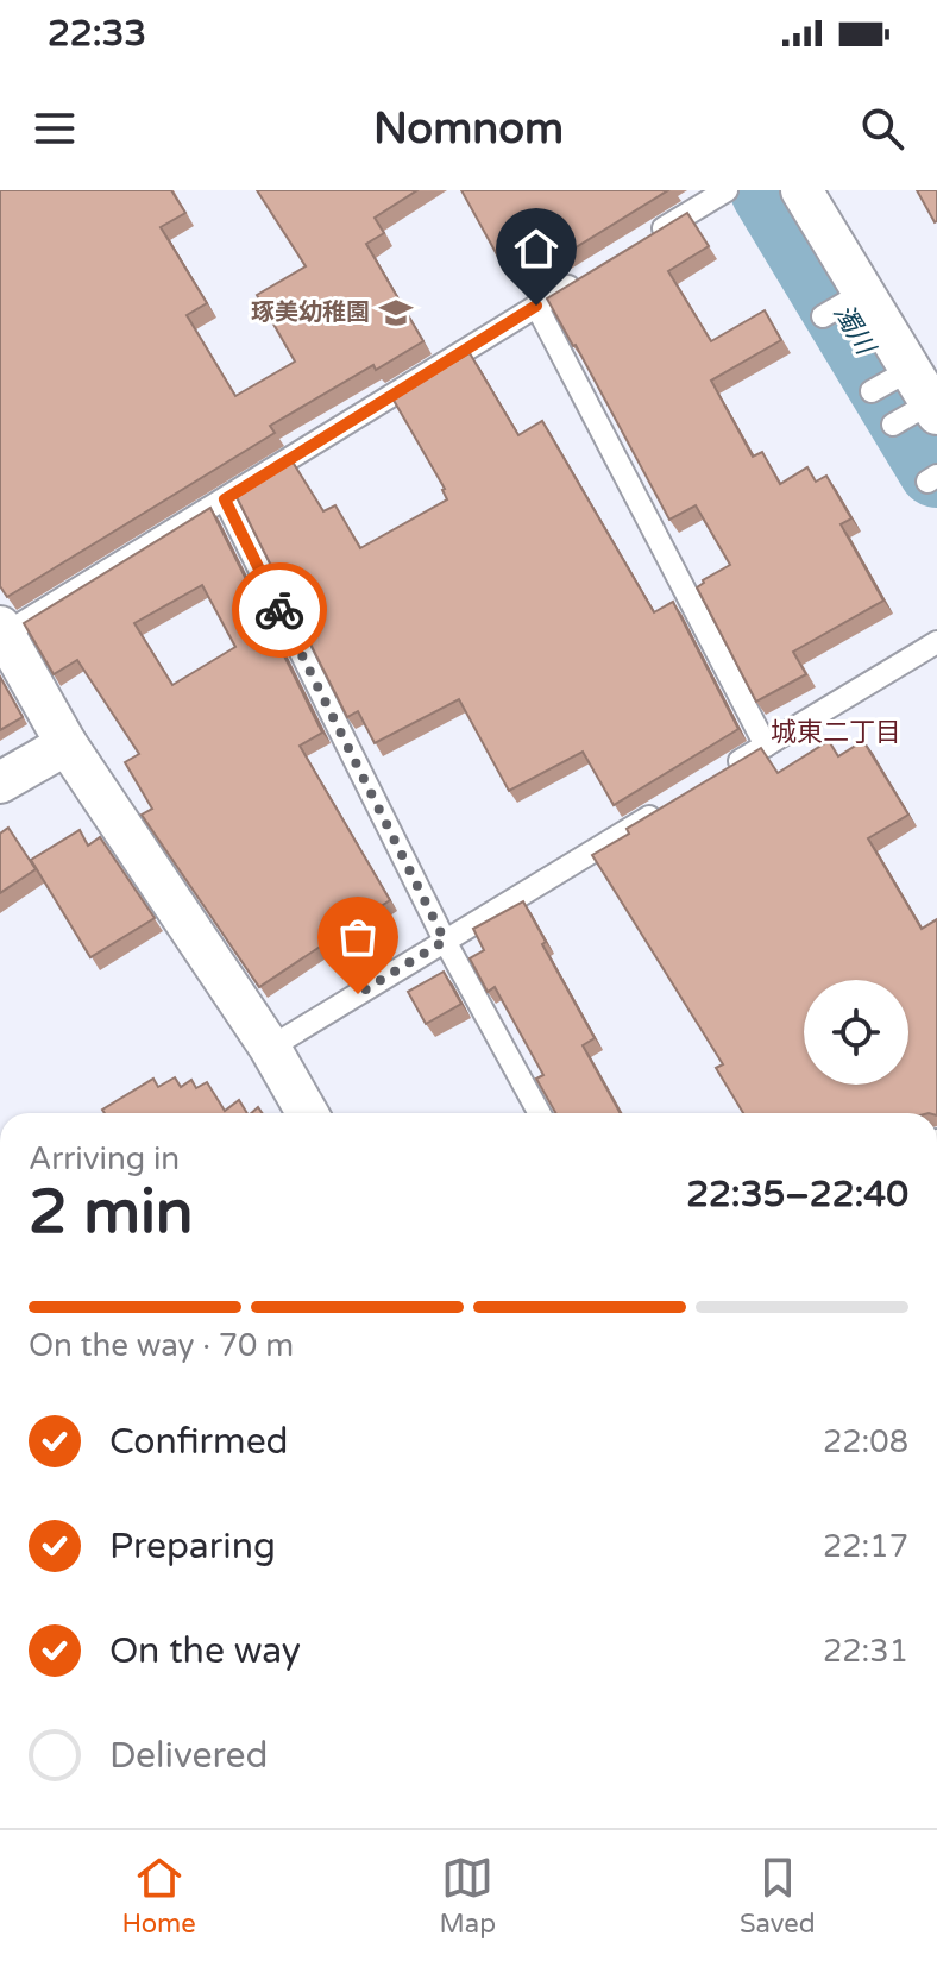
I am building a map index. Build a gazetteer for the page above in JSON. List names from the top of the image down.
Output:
{
  "districts": ["城東二丁目"],
  "water": ["濁川"],
  "places": {
    "school or university": ["琢美幼稚園"]
  },
  "page": {
    "status": "22:33",
    "header": "Nomnom",
    "heading": ["2 min", "Arriving in", "22:35–22:40"],
    "bar": "On the way · 70 m",
    "list": [
      ["Confirmed", "22:08"],
      ["Preparing", "22:17"],
      ["On the way", "22:31"],
      "Delivered"
    ],
    "tabs": ["Home", "Map", "Saved"]
  }
}
